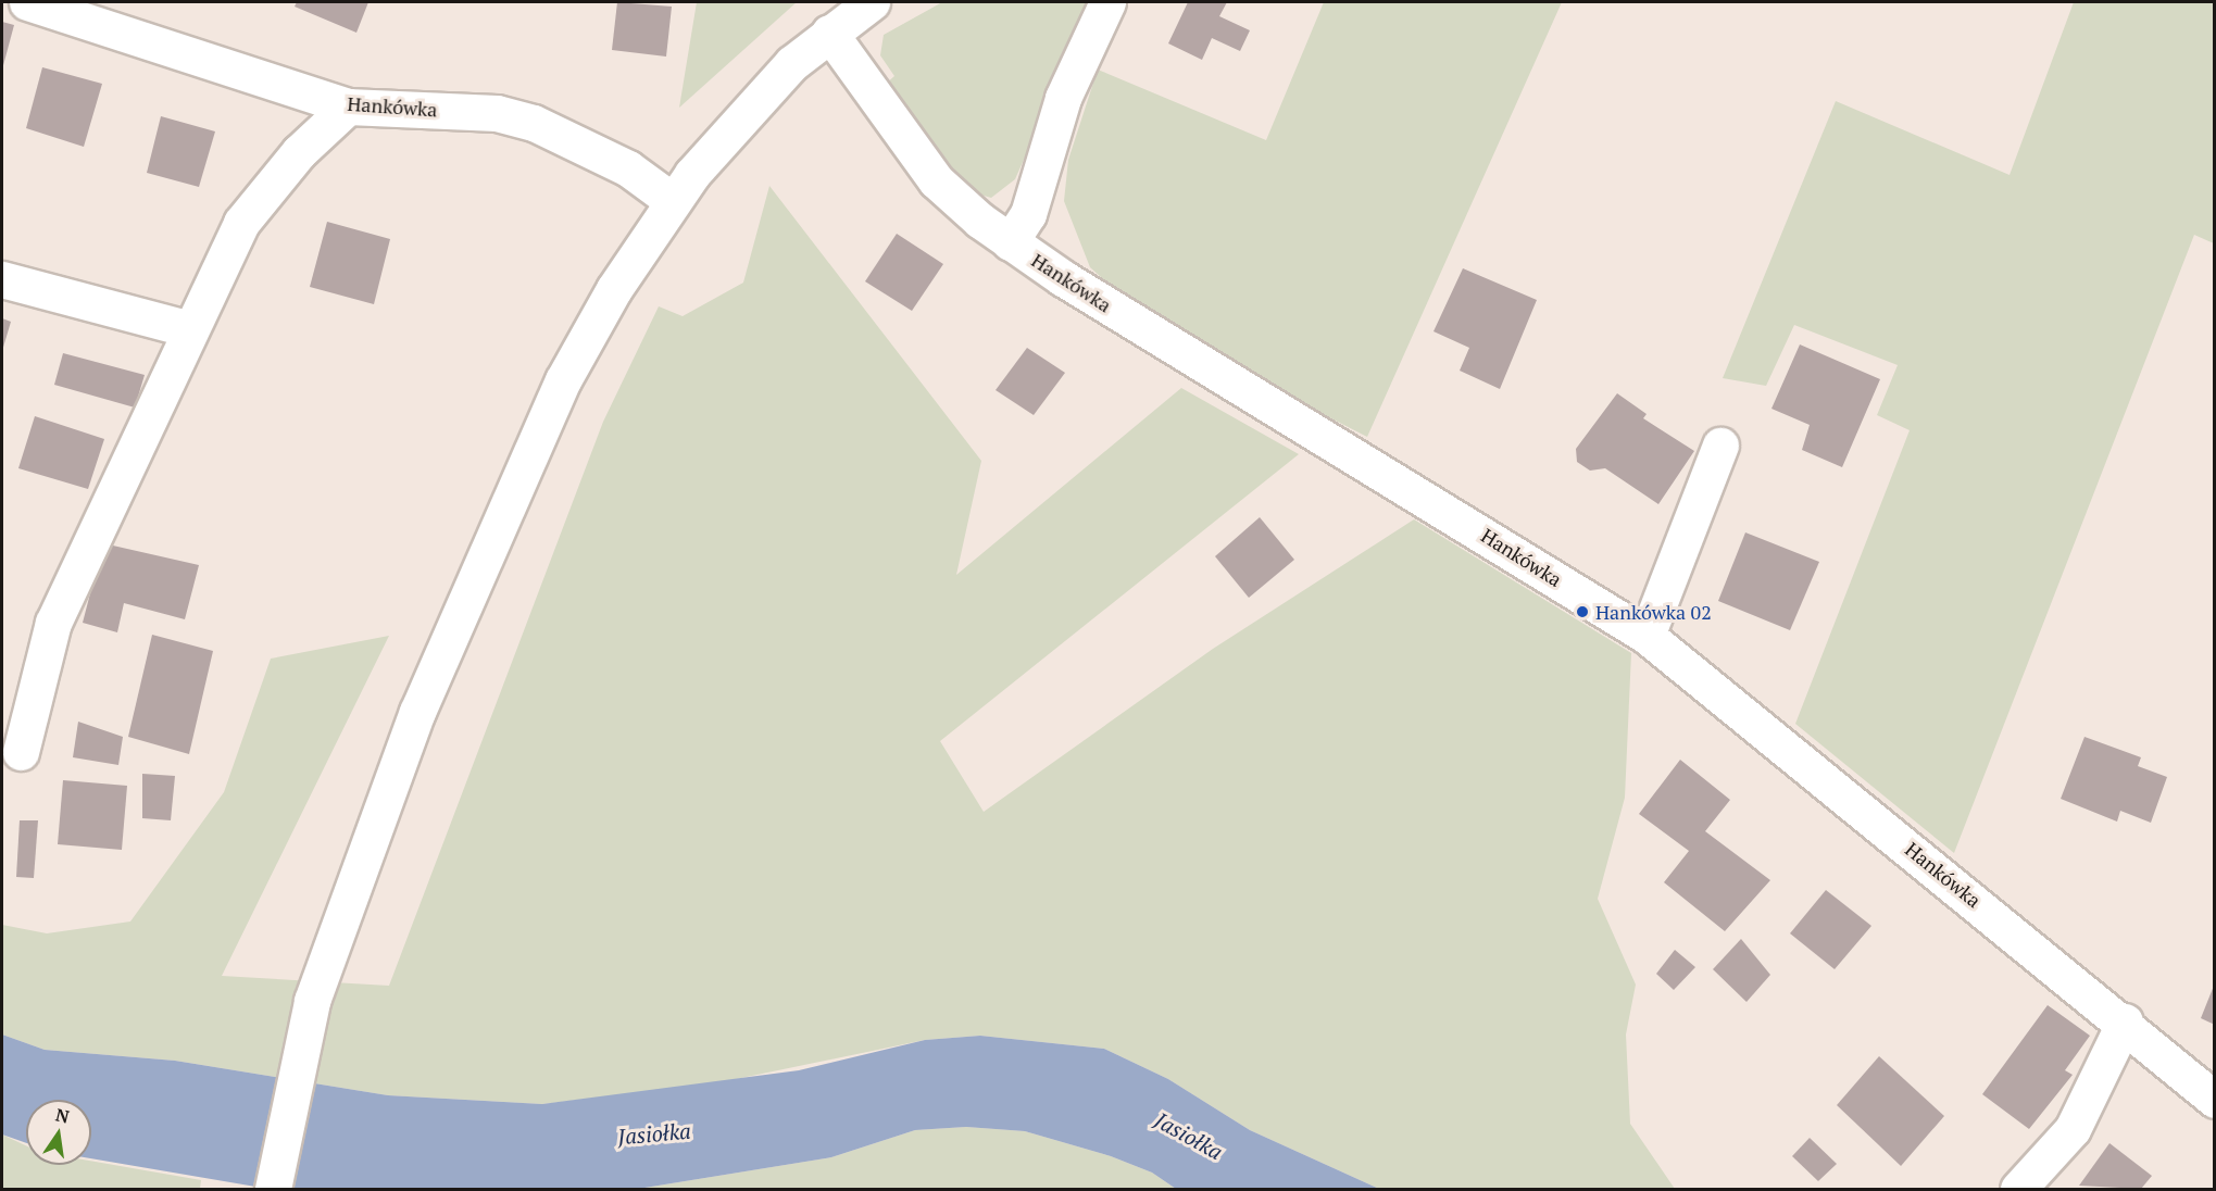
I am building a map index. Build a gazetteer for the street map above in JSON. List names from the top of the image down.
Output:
{
  "streets": {
    "street": ["Hankówka"]
  },
  "water": ["Jasiołka"],
  "places": ["Hankówka 02"],
  "north": "top"
}
